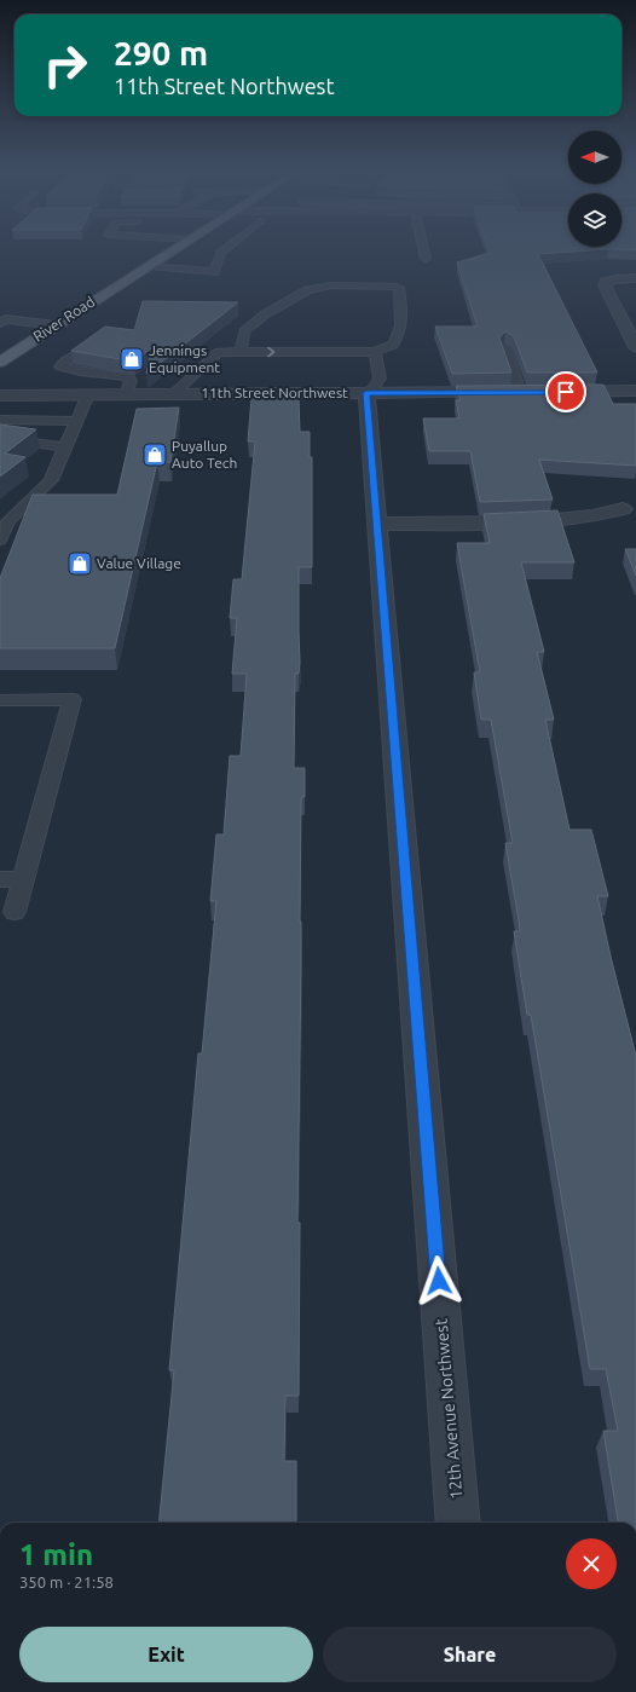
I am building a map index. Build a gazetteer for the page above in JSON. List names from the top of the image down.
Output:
{
  "streets": {
    "main road": ["River Road"],
    "street": ["11th Street Northwest", "12th Avenue Northwest"]
  },
  "crossings": [
    ["11th Street Northwest", "12th Avenue Northwest"]
  ],
  "places": {
    "shop": ["Jennings Equipment", "Puyallup Auto Tech", "Value Village"]
  },
  "north": "left",
  "page": {
    "turn": ["290 m", "11th Street Northwest"],
    "heading": ["1 min", "350 m · 21:58"],
    "buttons": ["Exit", "Share"]
  }
}
